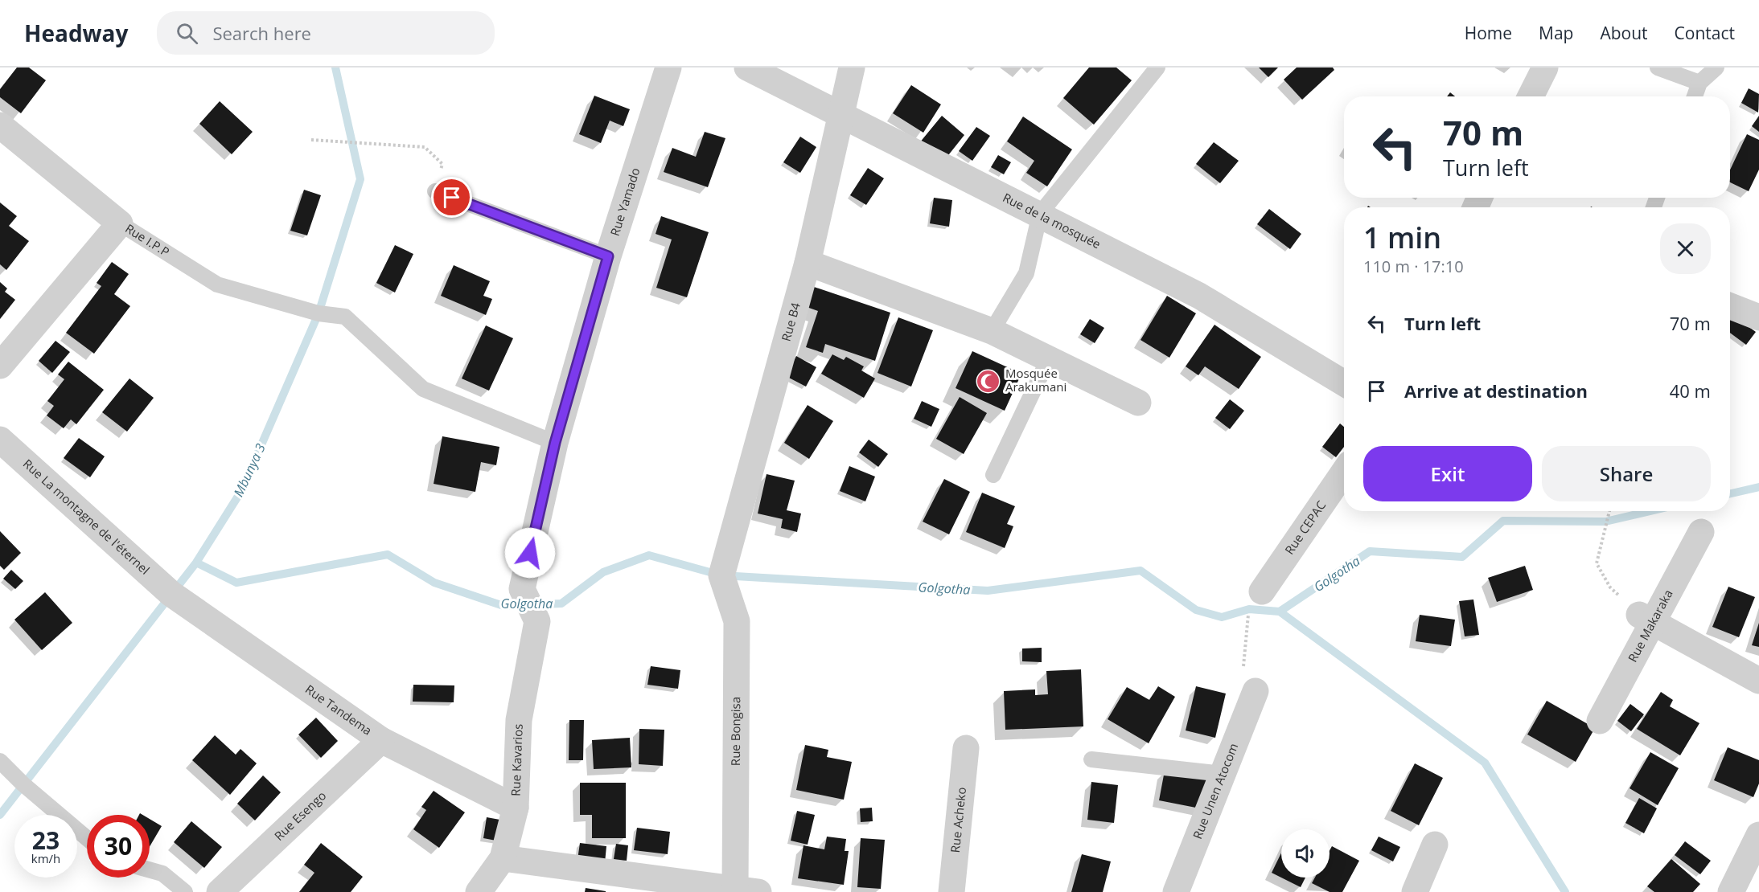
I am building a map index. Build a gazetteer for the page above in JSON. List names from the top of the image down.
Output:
{
  "streets": {
    "street": [
      "Rue Yamado",
      "Rue de la mosquée",
      "Rue I.P.P",
      "Rue B4",
      "Rue La montagne de l'éternel",
      "Rue CEPAC",
      "Rue Makaraka",
      "Rue Tandema",
      "Rue Bongisa",
      "Rue Kavarios",
      "Rue Unen Atocom",
      "Rue Esengo",
      "Rue Acheko"
    ]
  },
  "crossings": [
    ["Rue Yamado", "Rue I.P.P"],
    ["Rue Yamado", "Rue Kavarios"],
    ["Rue de la mosquée", "Rue B4"],
    ["Rue B4", "Rue Bongisa"],
    ["Rue La montagne de l'éternel", "Rue Tandema"],
    ["Rue Tandema", "Rue Kavarios"],
    ["Rue Tandema", "Rue Esengo"]
  ],
  "water": ["Mbunya 3", "Golgotha"],
  "places": {
    "mosque": ["Mosquée Arakumani"]
  },
  "page": {
    "header": "Headway",
    "search": "Search here",
    "nav": [
      "Home",
      "Map",
      "About",
      "Contact"
    ],
    "turn": ["70 m", "Turn left"],
    "heading": ["1 min", "110 m · 17:10"],
    "list": [
      {
        "name": "Turn left",
        "value": "70 m"
      },
      {
        "name": "Arrive at destination",
        "value": "40 m"
      }
    ],
    "buttons": ["Exit", "Share"],
    "speed": "23 km/h",
    "limit": "30"
  }
}
